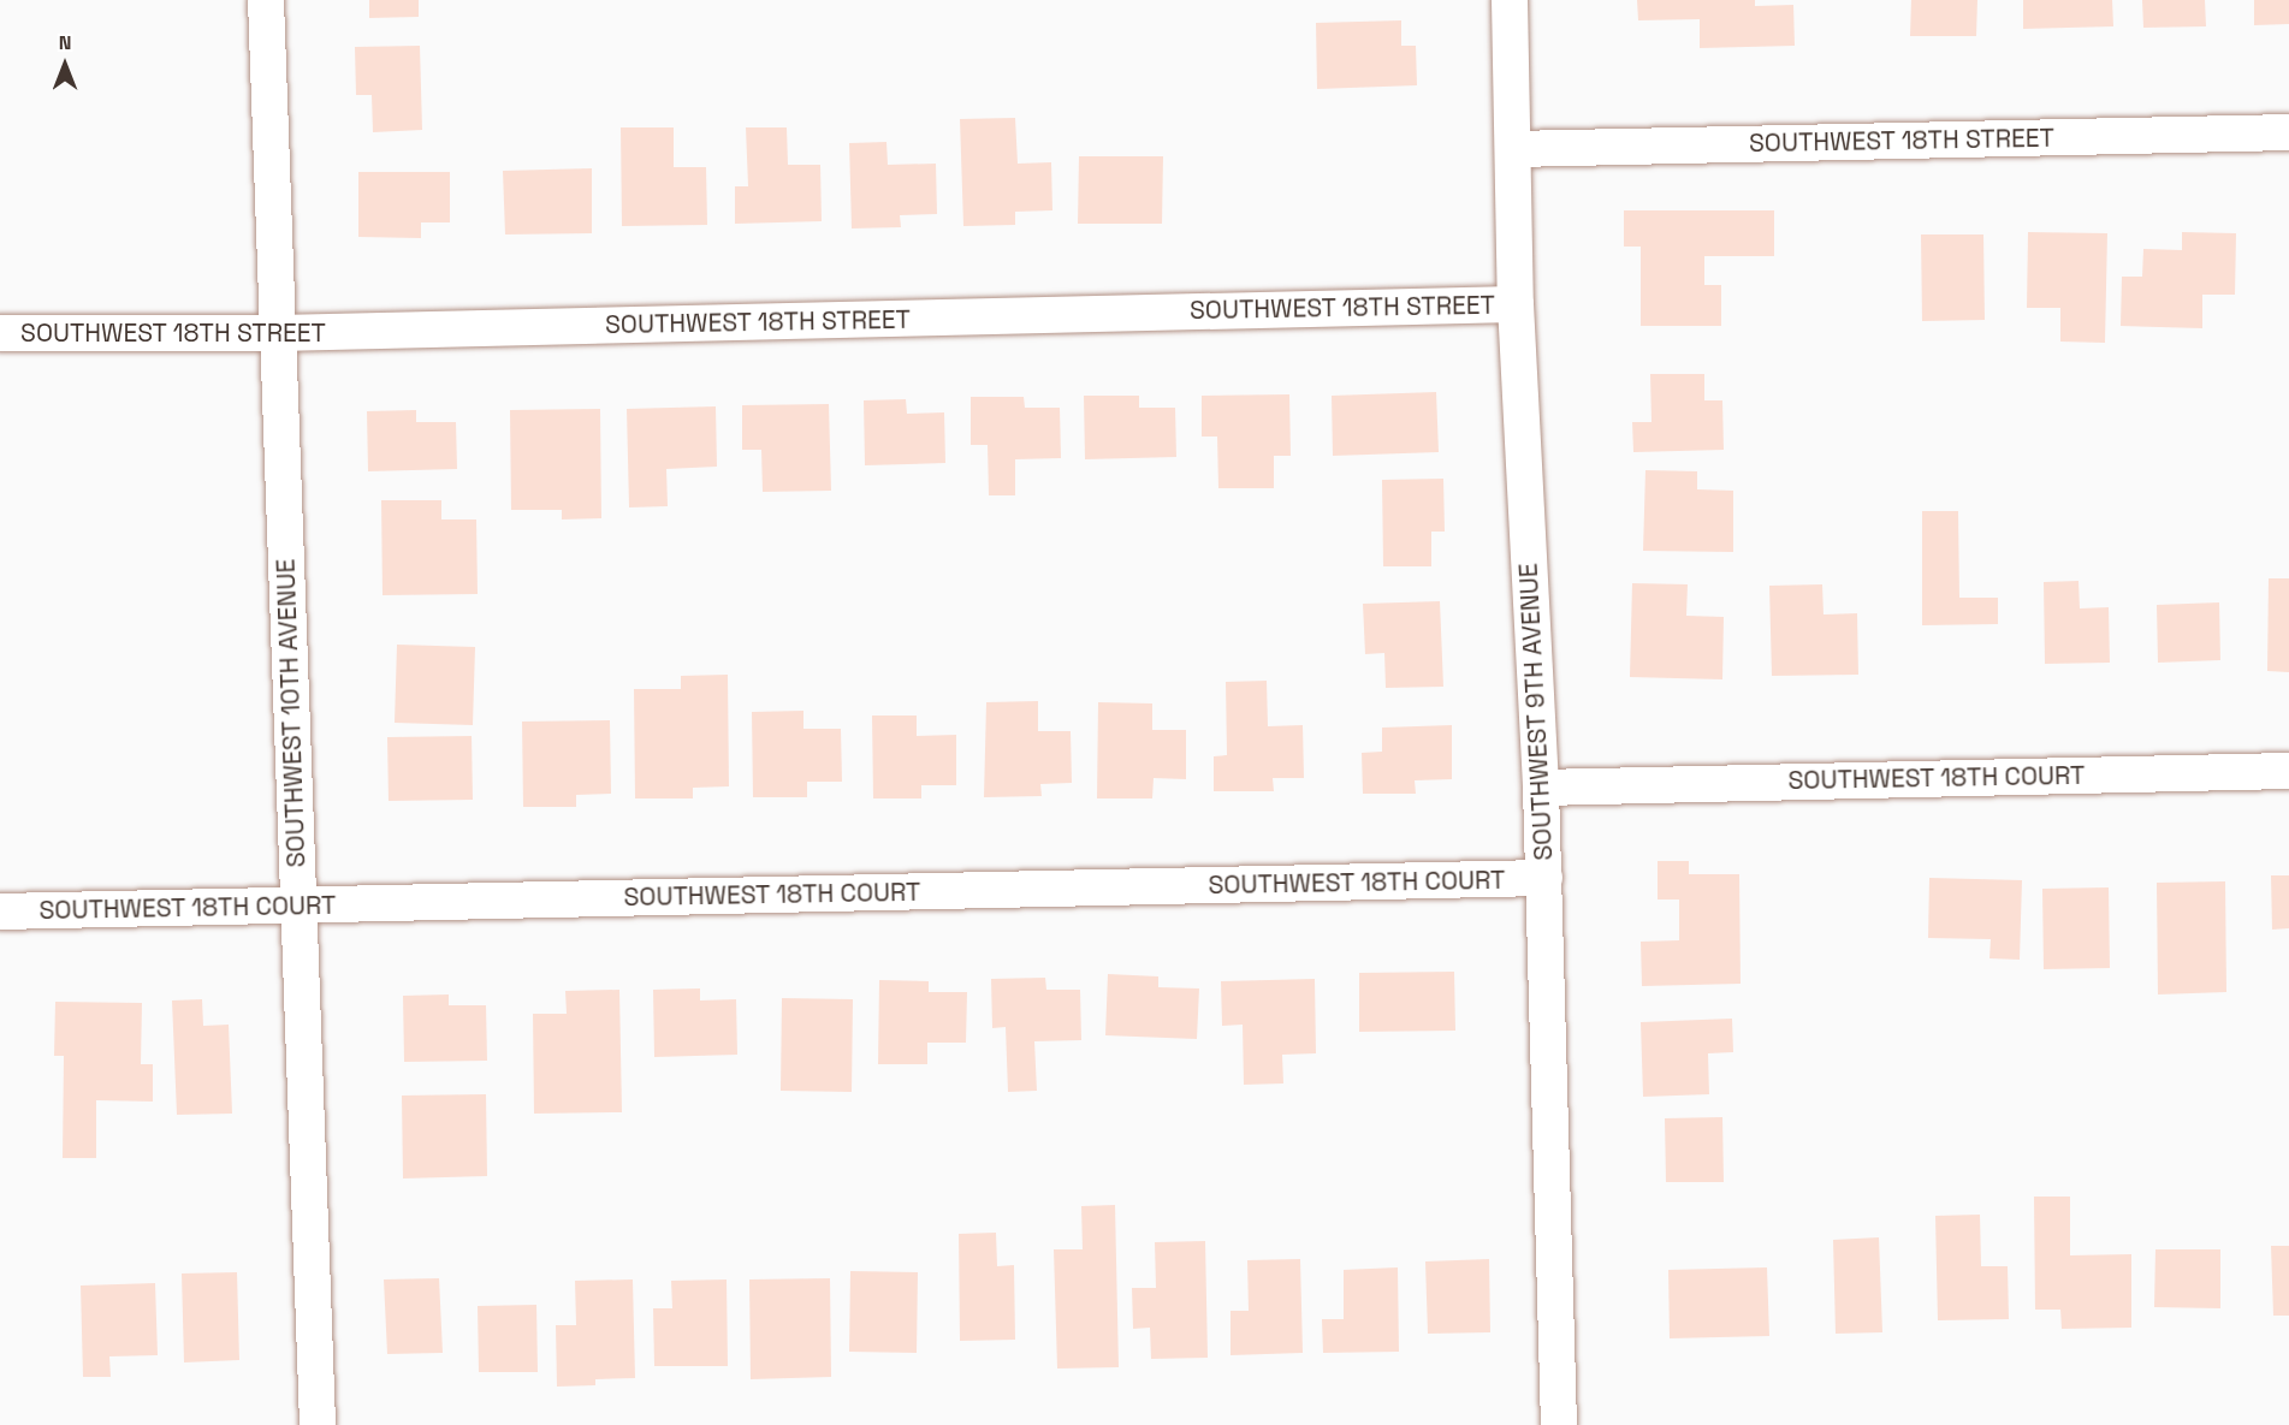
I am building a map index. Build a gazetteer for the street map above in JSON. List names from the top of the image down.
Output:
{
  "streets": {
    "street": [
      "SOUTHWEST 18TH STREET",
      "SOUTHWEST 9TH AVENUE",
      "SOUTHWEST 10TH AVENUE",
      "SOUTHWEST 18TH COURT"
    ]
  },
  "crossings": [
    ["SOUTHWEST 18TH STREET", "SOUTHWEST 9TH AVENUE"],
    ["SOUTHWEST 18TH STREET", "SOUTHWEST 10TH AVENUE"],
    ["SOUTHWEST 9TH AVENUE", "SOUTHWEST 18TH COURT"],
    ["SOUTHWEST 10TH AVENUE", "SOUTHWEST 18TH COURT"]
  ],
  "north": "top"
}
